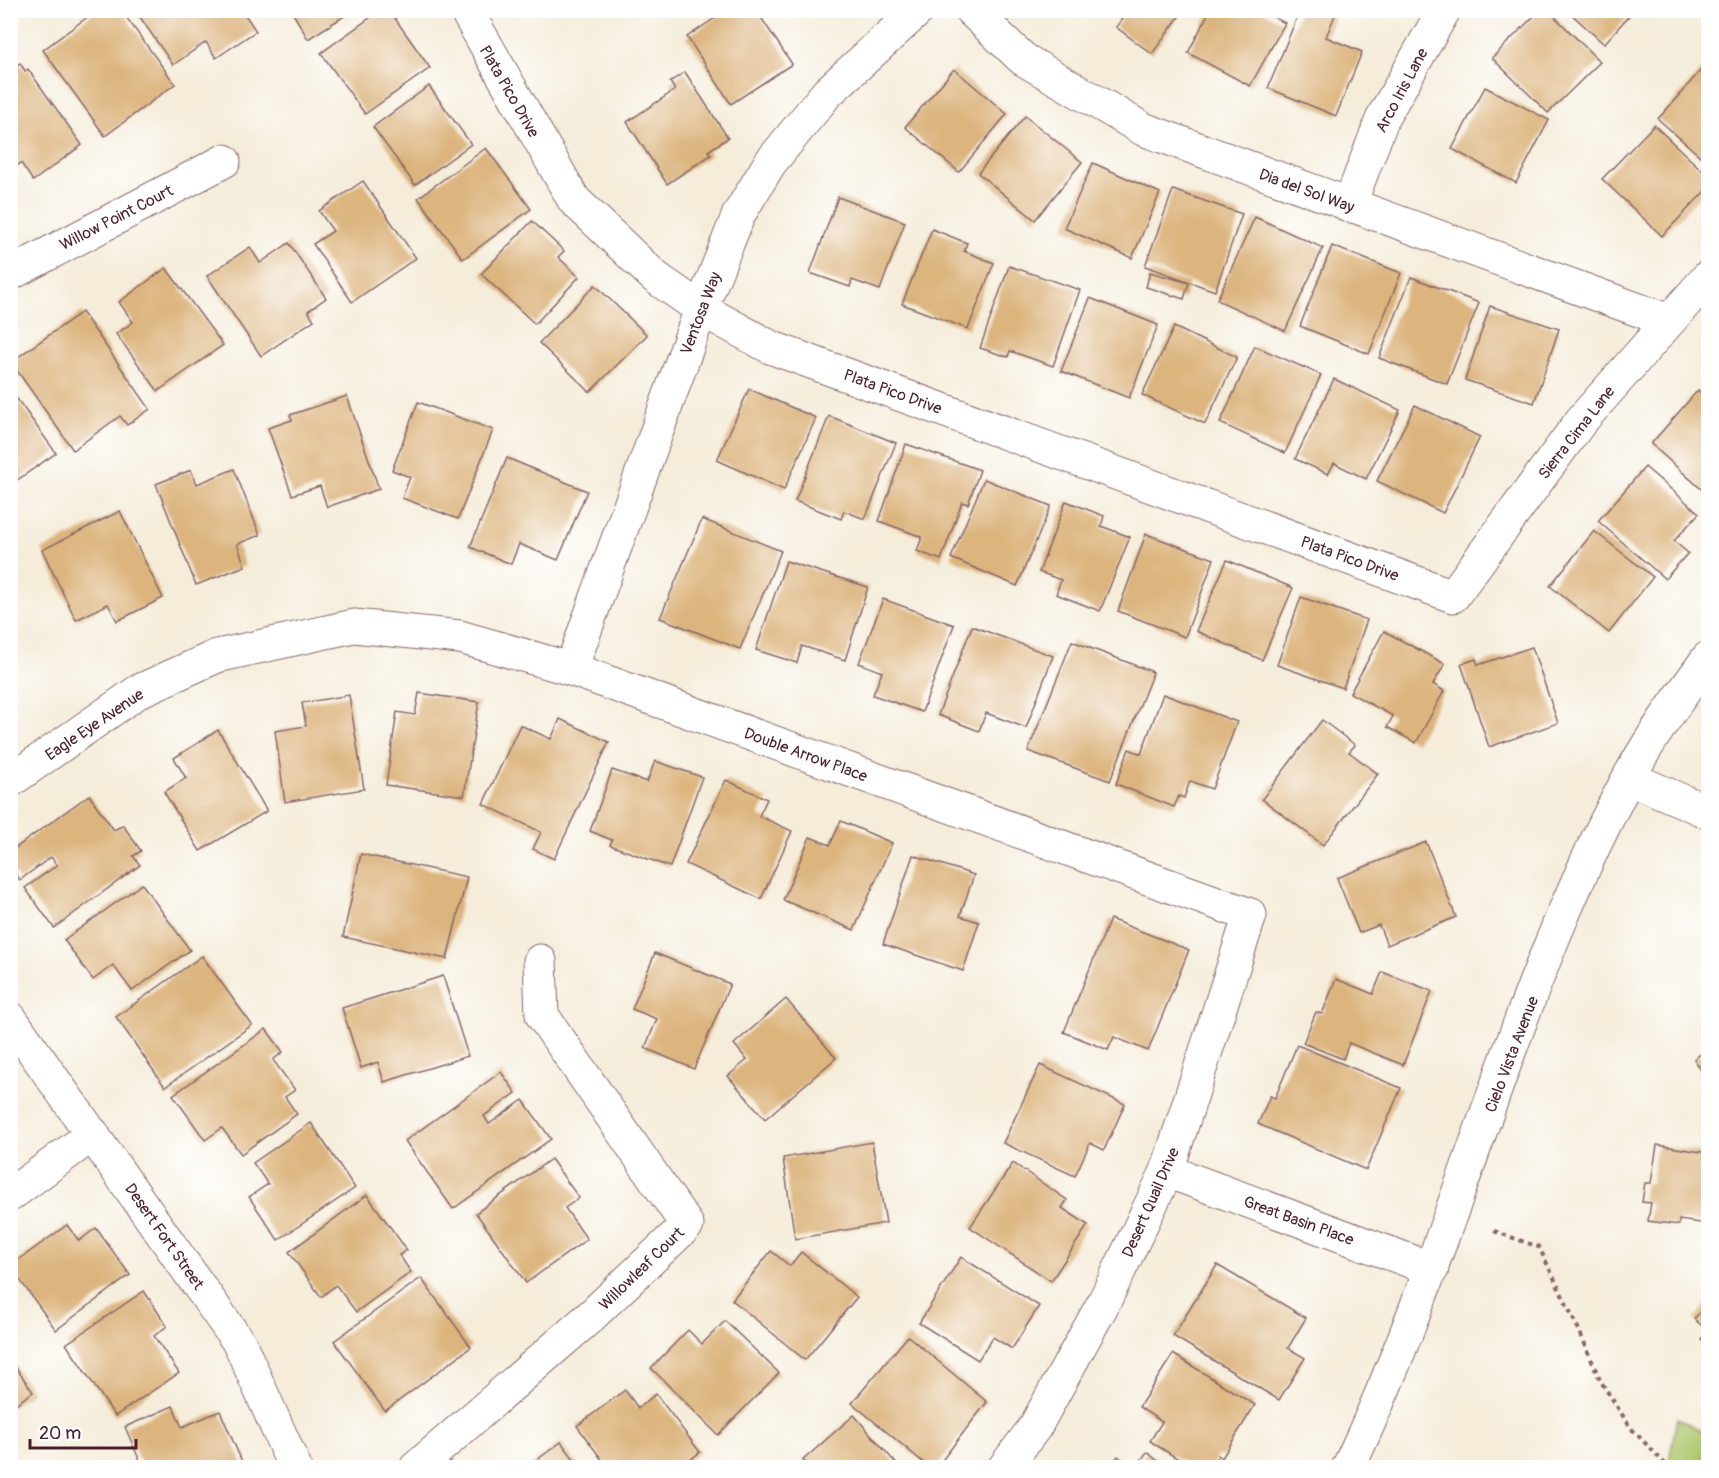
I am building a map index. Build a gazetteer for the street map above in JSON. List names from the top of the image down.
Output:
{
  "streets": {
    "street": [
      "Arco Iris Lane",
      "Plata Pico Drive",
      "Dia del Sol Way",
      "Willow Point Court",
      "Ventosa Way",
      "Sierra Cima Lane",
      "Eagle Eye Avenue",
      "Double Arrow Place",
      "Cielo Vista Avenue",
      "Desert Quail Drive",
      "Great Basin Place",
      "Desert Fort Street",
      "Willowleaf Court"
    ]
  },
  "crossings": [
    ["Arco Iris Lane", "Dia del Sol Way"],
    ["Plata Pico Drive", "Ventosa Way"],
    ["Plata Pico Drive", "Sierra Cima Lane"],
    ["Dia del Sol Way", "Sierra Cima Lane"],
    ["Ventosa Way", "Double Arrow Place"],
    ["Eagle Eye Avenue", "Double Arrow Place"],
    ["Double Arrow Place", "Desert Quail Drive"],
    ["Cielo Vista Avenue", "Great Basin Place"],
    ["Desert Quail Drive", "Great Basin Place"]
  ],
  "scale_bar": "20 m"
}
